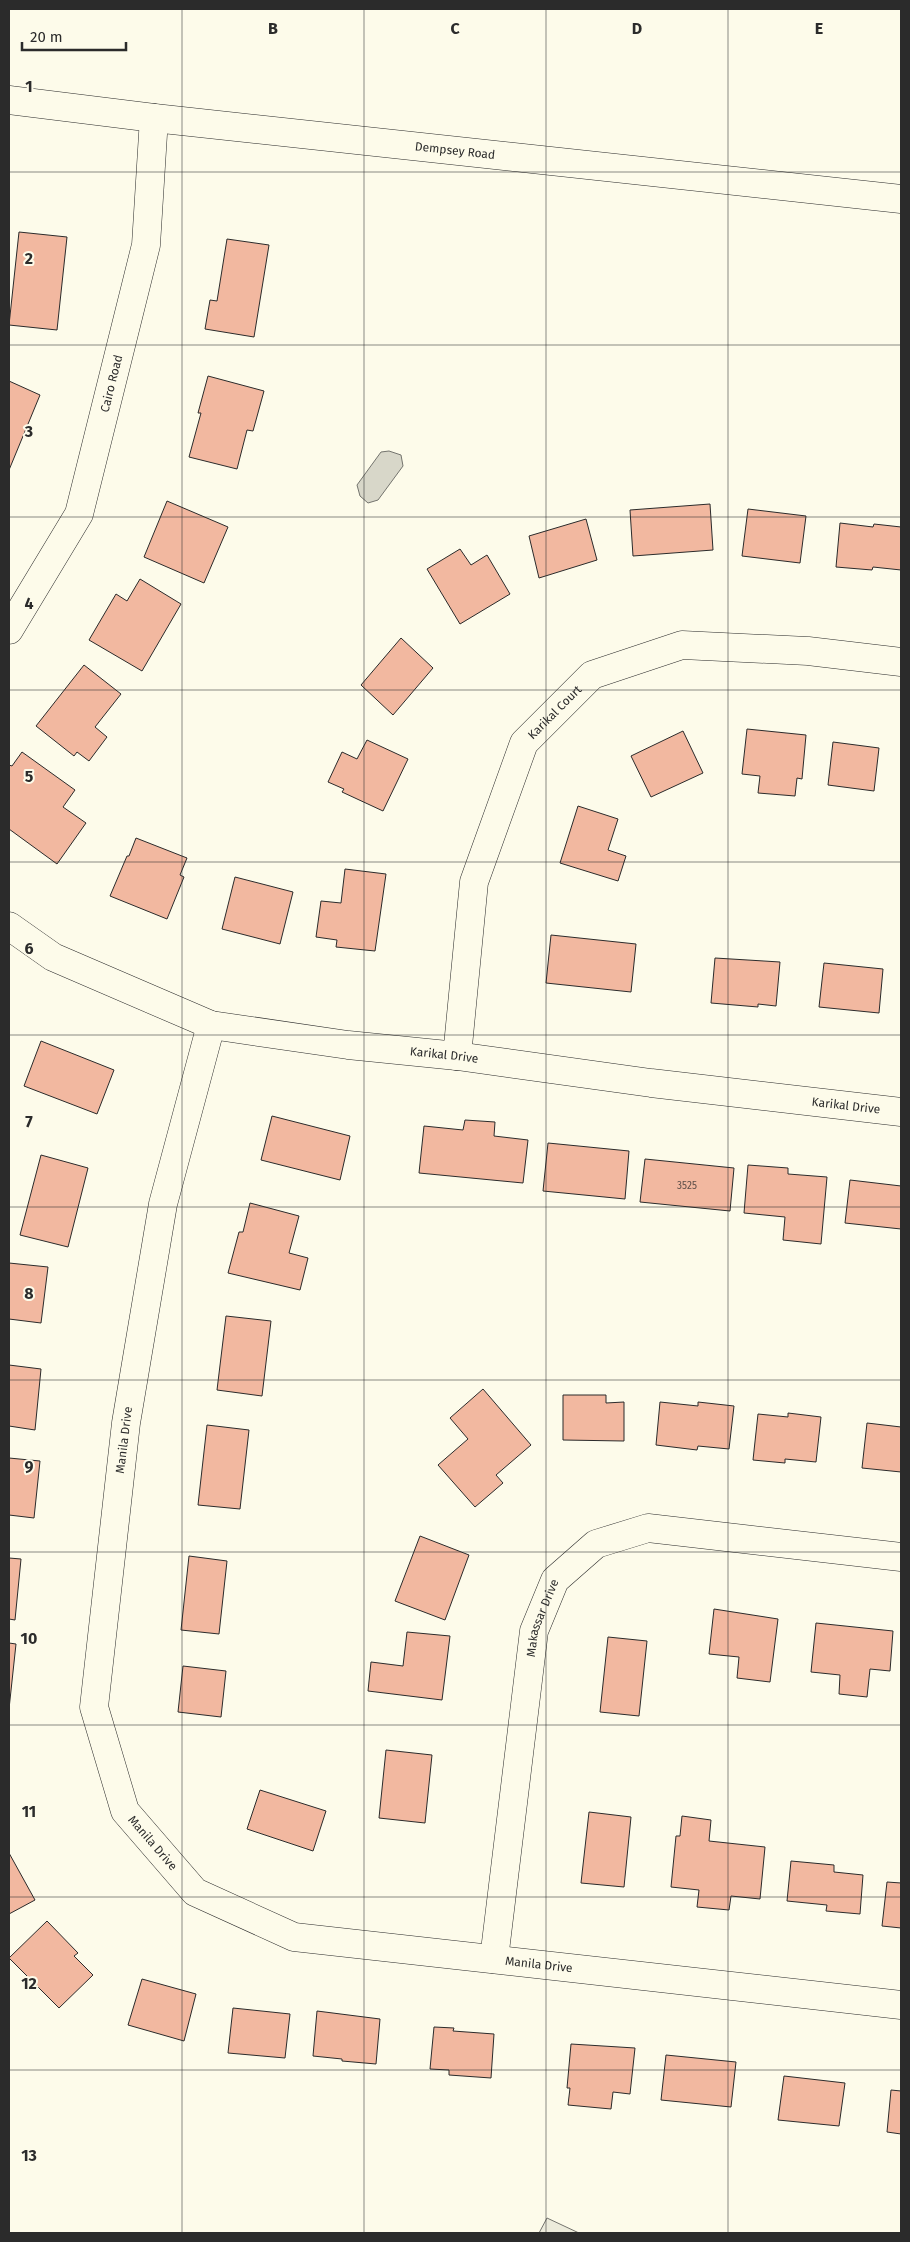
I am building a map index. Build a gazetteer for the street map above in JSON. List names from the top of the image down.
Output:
{
  "streets": {
    "street": [
      "Dempsey Road",
      "Cairo Road",
      "Karikal Court",
      "Karikal Drive",
      "Manila Drive",
      "Makassar Drive"
    ]
  },
  "crossings": [
    ["Dempsey Road", "Cairo Road"],
    ["Karikal Court", "Karikal Drive"],
    ["Karikal Drive", "Manila Drive"],
    ["Manila Drive", "Makassar Drive"]
  ],
  "house_numbers": ["3525"],
  "scale_bar": "20 m",
  "grid": {
    "columns": [
      "B",
      "C",
      "D",
      "E"
    ],
    "rows": [
      "1",
      "2",
      "3",
      "4",
      "5",
      "6",
      "7",
      "8",
      "9",
      "10",
      "11",
      "12",
      "13"
    ]
  }
}
